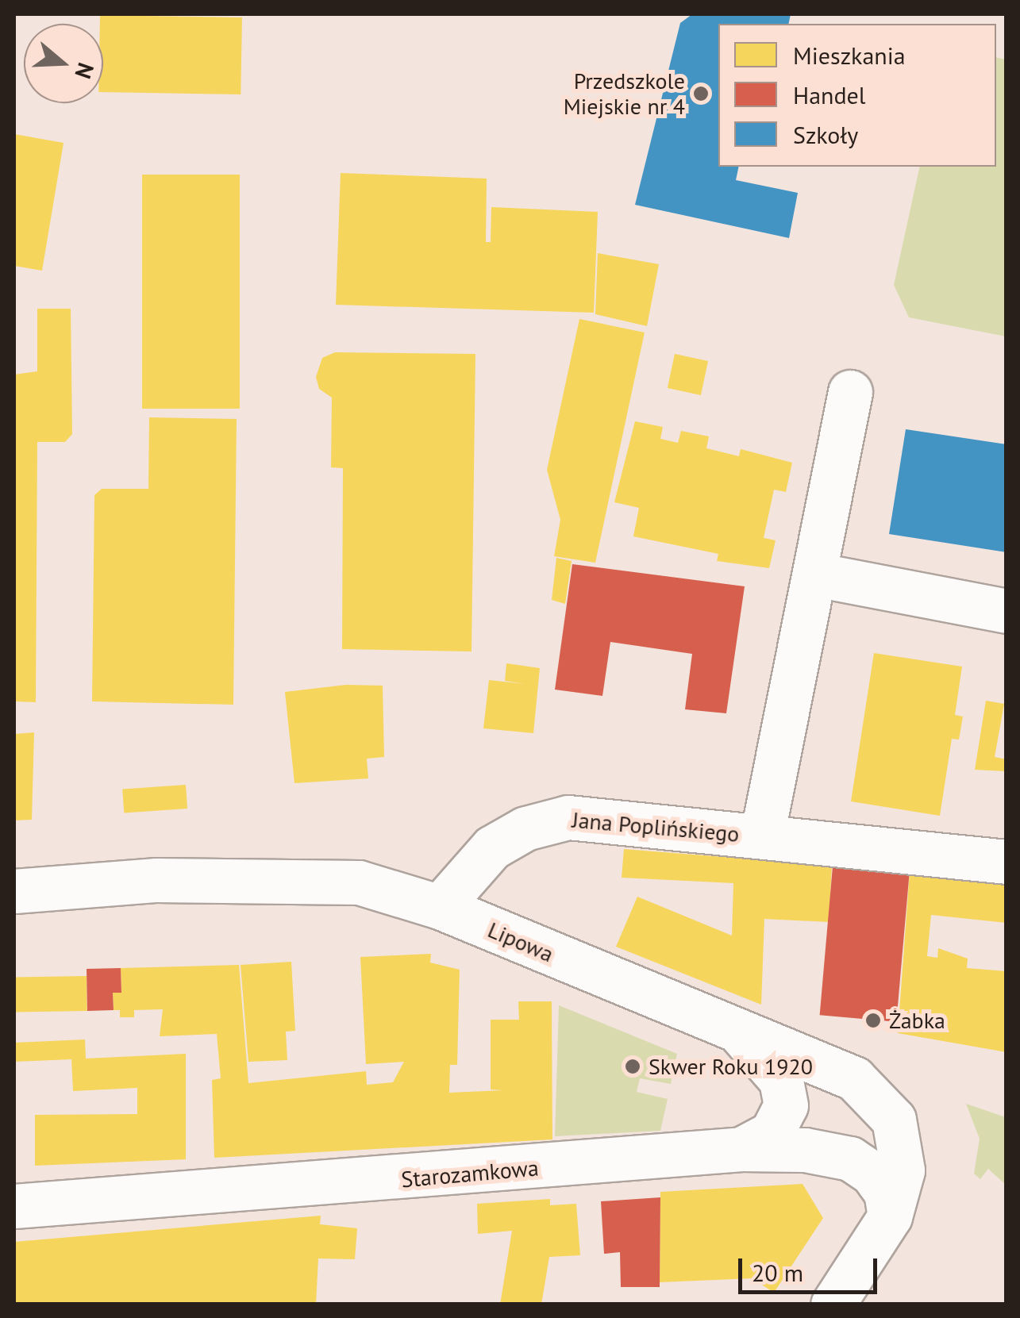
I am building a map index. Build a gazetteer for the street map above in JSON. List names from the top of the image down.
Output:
{
  "streets": {
    "street": ["Jana Poplińskiego", "Lipowa", "Starozamkowa"]
  },
  "crossings": [
    ["Jana Poplińskiego", "Lipowa"],
    ["Lipowa", "Starozamkowa"]
  ],
  "places": ["Przedszkole Miejskie nr 4", "Żabka", "Skwer Roku 1920"],
  "legend": ["Mieszkania", "Handel", "Szkoły"],
  "scale_bar": "20 m",
  "north": "right"
}
